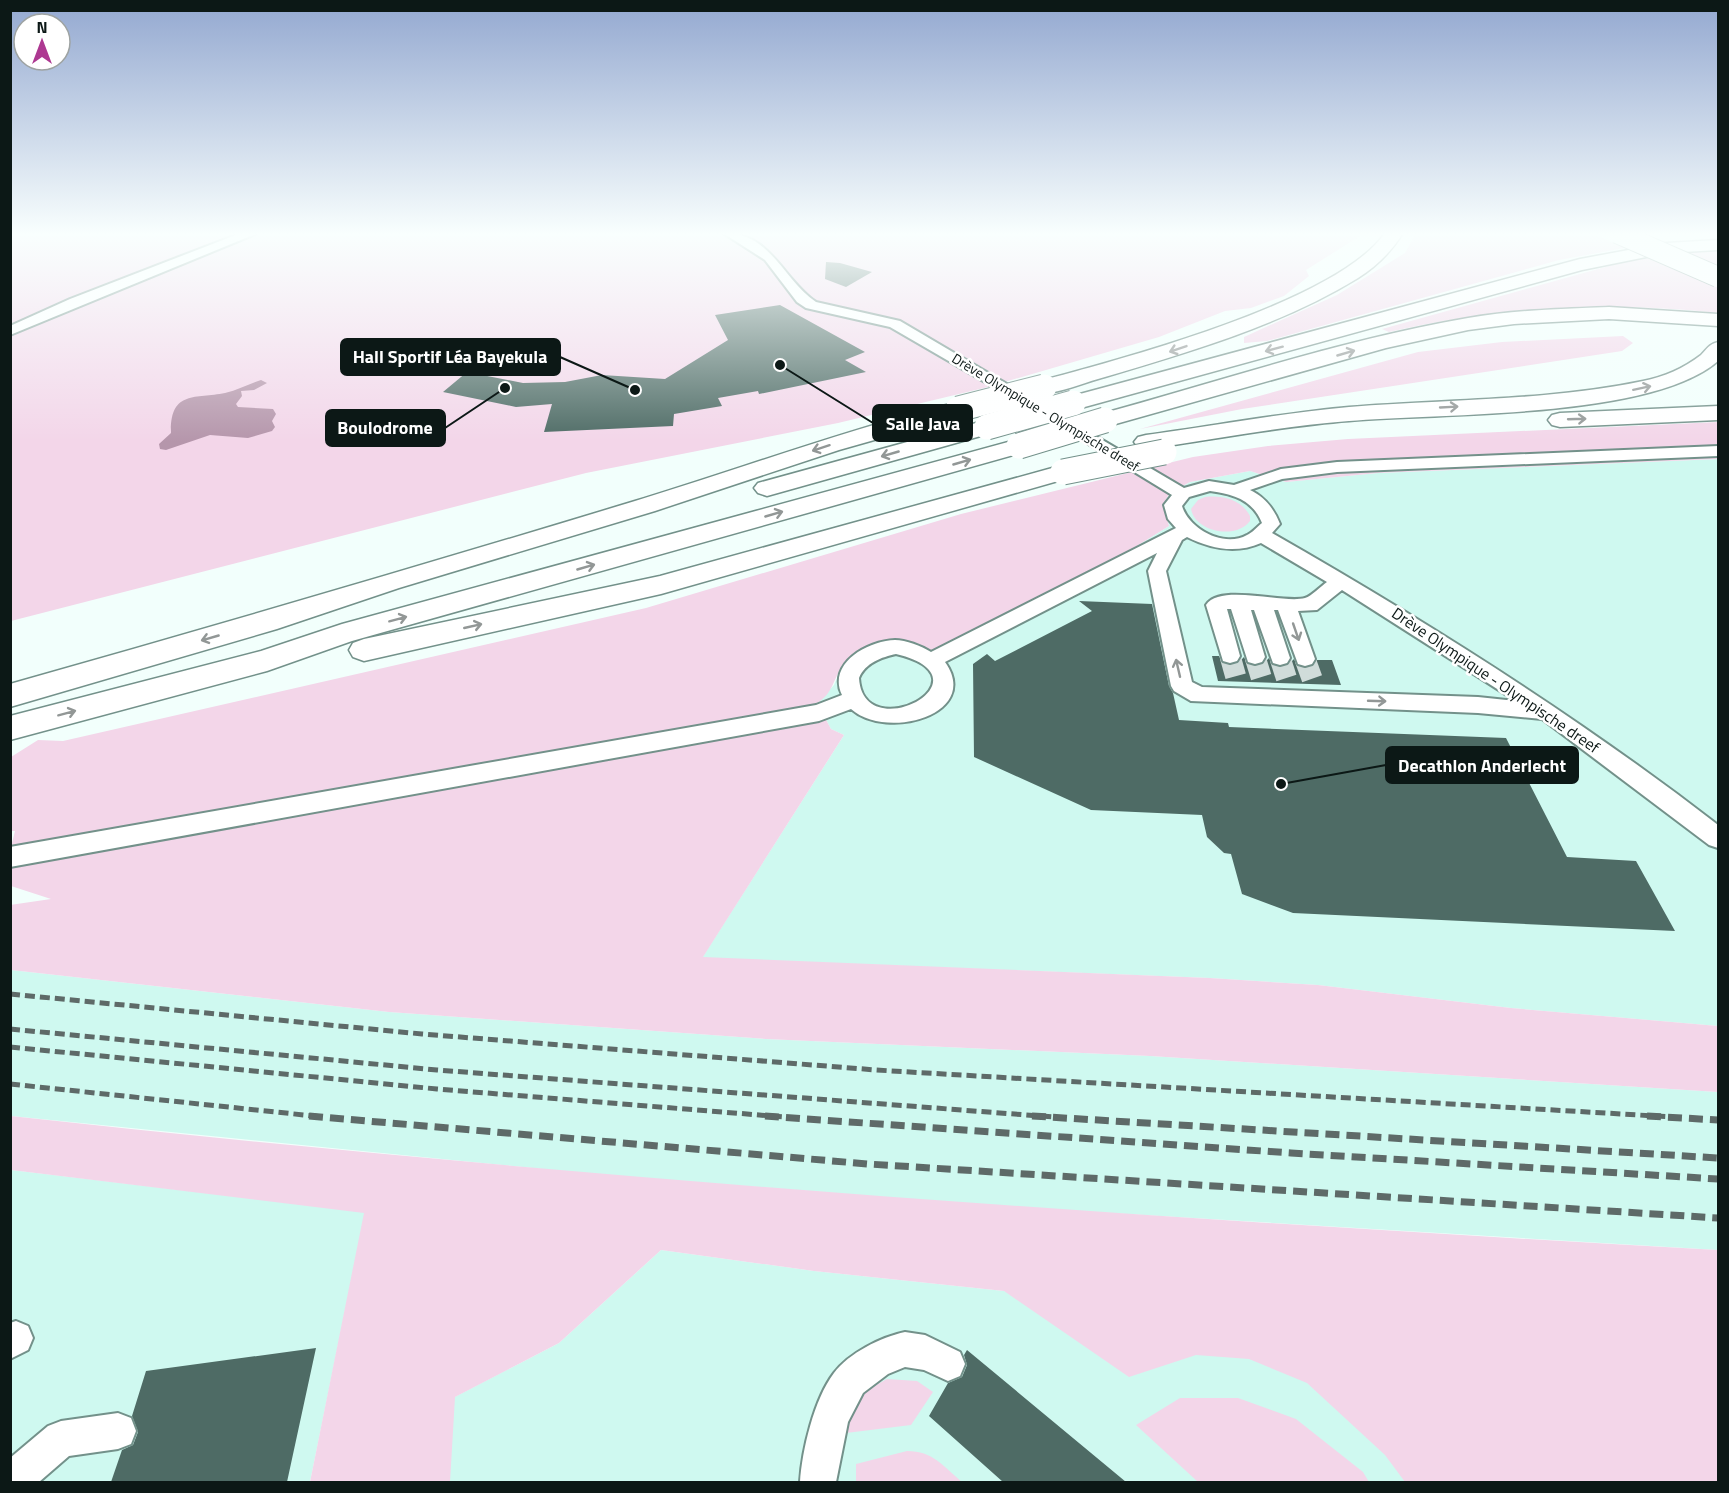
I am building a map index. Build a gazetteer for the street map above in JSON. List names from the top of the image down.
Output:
{
  "streets": {
    "street": ["Drève Olympique - Olympische dreef"]
  },
  "places": [
    "Salle Java",
    "Boulodrome",
    "Hall Sportif Léa Bayekula",
    "Decathlon Anderlecht"
  ],
  "north": "top"
}
